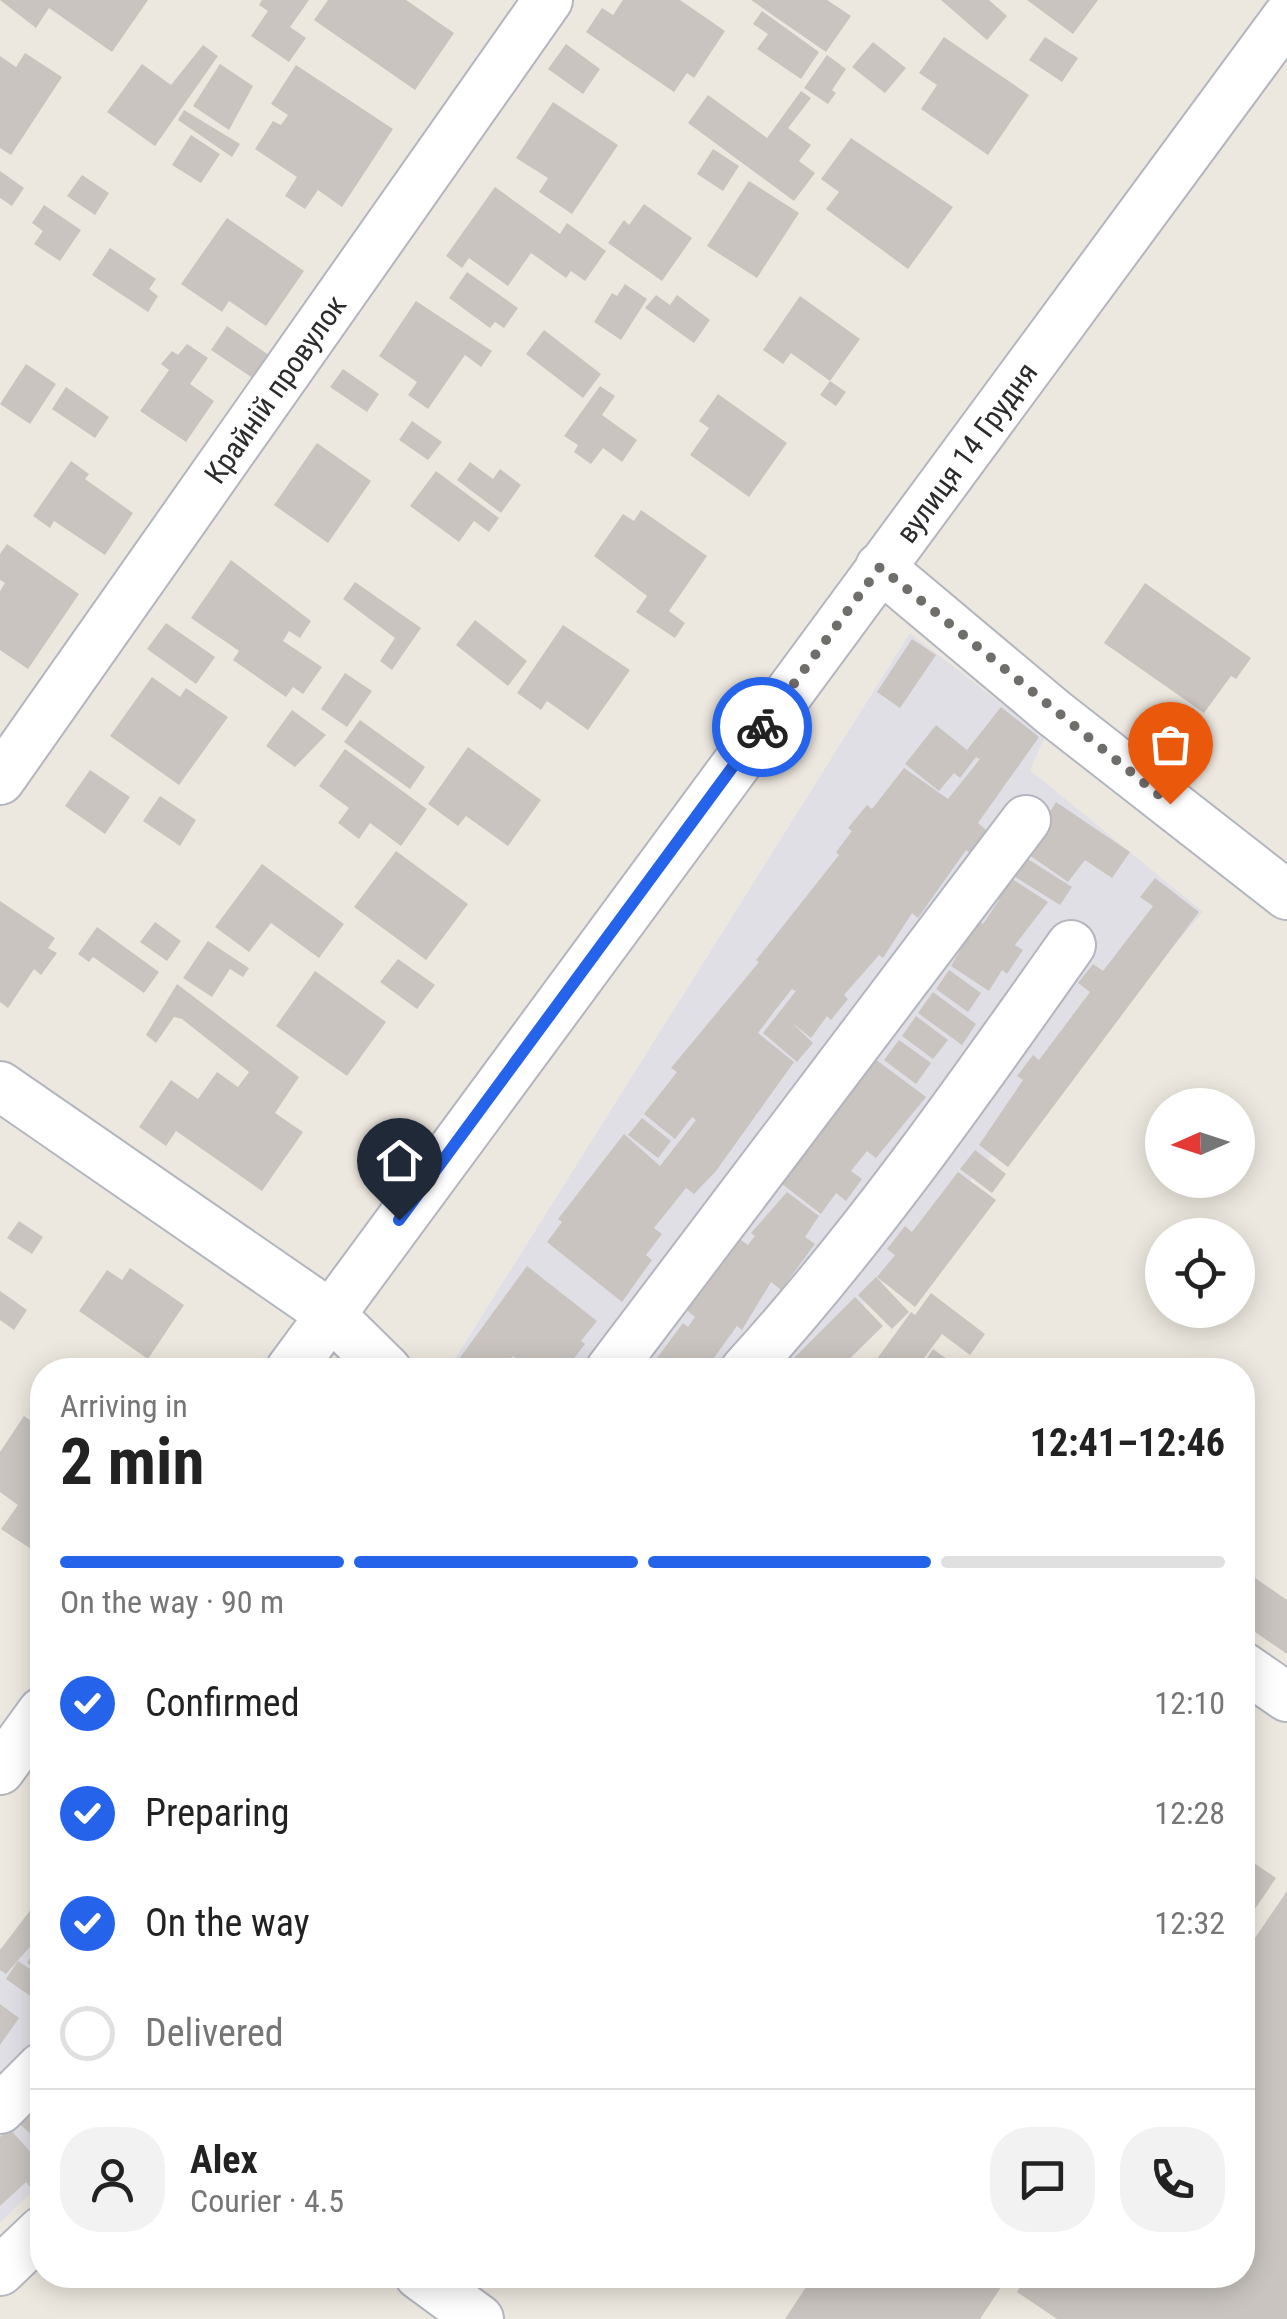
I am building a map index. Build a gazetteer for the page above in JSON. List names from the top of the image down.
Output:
{
  "streets": {
    "street": ["Крайній провулок", "вулиця 14 Грудня"]
  },
  "north": "left",
  "page": {
    "heading": ["2 min", "Arriving in", "12:41–12:46"],
    "panel": ["Alex", "Courier · 4.5"],
    "bar": "On the way · 90 m",
    "list": [
      ["Confirmed", "12:10"],
      ["Preparing", "12:28"],
      ["On the way", "12:32"],
      "Delivered"
    ]
  }
}
